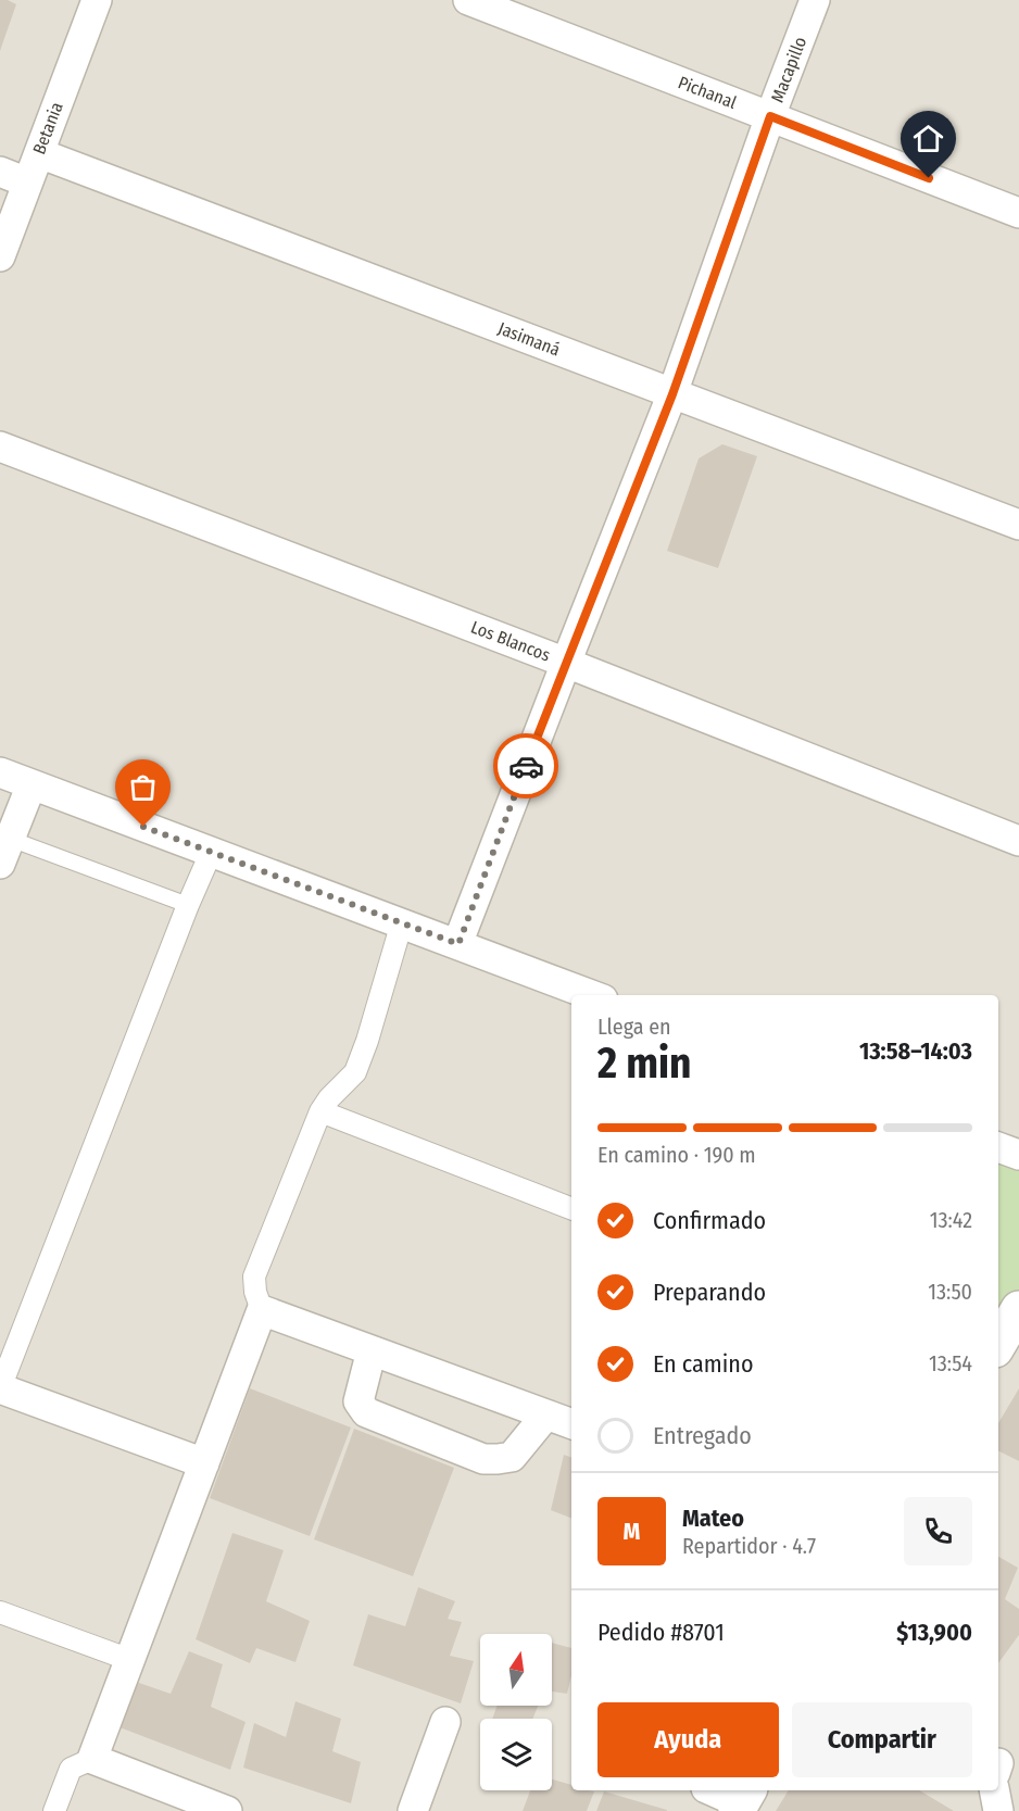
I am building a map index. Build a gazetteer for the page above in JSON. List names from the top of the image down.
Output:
{
  "streets": {
    "street": [
      "Macapillo",
      "Pichanal",
      "Betania",
      "Jasimaná",
      "Los Blancos"
    ]
  },
  "crossings": [
    ["Macapillo", "Pichanal"],
    ["Macapillo", "Jasimaná"],
    ["Macapillo", "Los Blancos"],
    ["Betania", "Jasimaná"]
  ],
  "north": "top",
  "page": {
    "heading": ["2 min", "Llega en", "13:58–14:03"],
    "panel": [
      "Mateo",
      "Repartidor · 4.7",
      "Pedido #8701",
      "$13,900"
    ],
    "bar": "En camino · 190 m",
    "list": [
      ["Confirmado", "13:42"],
      ["Preparando", "13:50"],
      ["En camino", "13:54"],
      "Entregado"
    ],
    "round": "M",
    "buttons": ["Ayuda", "Compartir"]
  }
}
